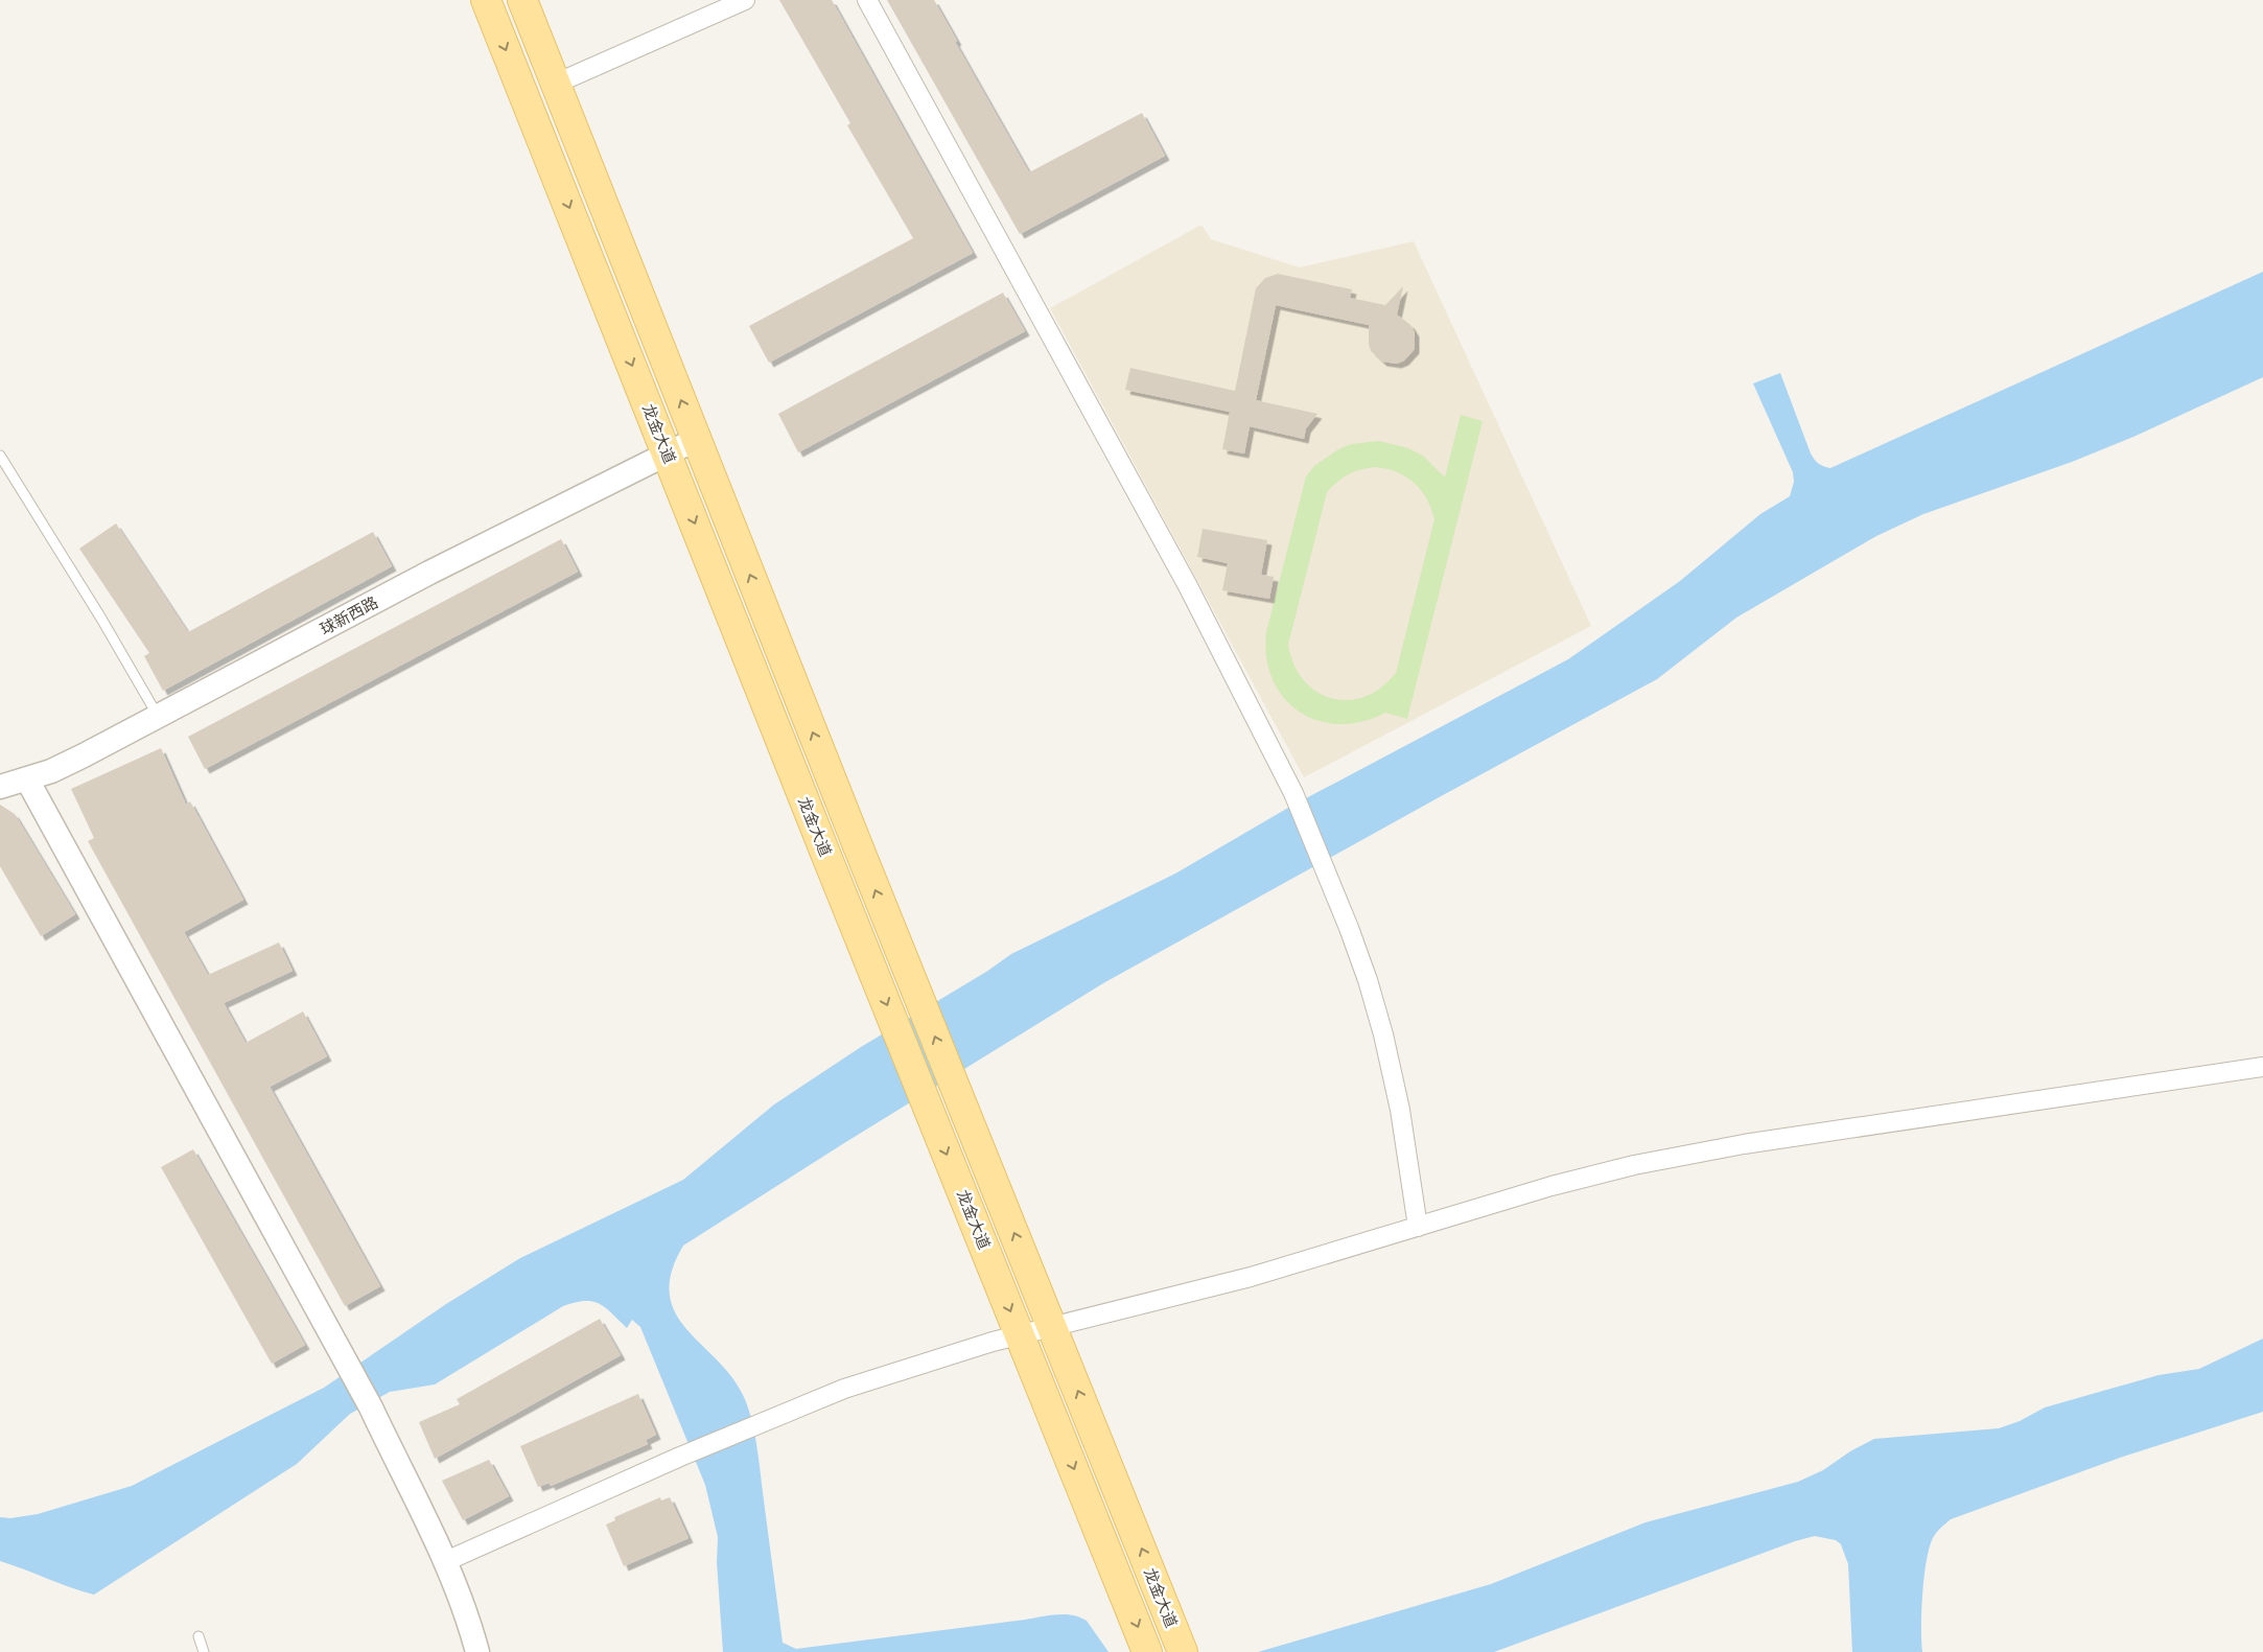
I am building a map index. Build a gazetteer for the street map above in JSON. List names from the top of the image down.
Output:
{
  "streets": {
    "main road": ["龙金大道"],
    "street": ["球新西路"]
  },
  "crossings": [
    ["龙金大道", "球新西路"]
  ]
}
